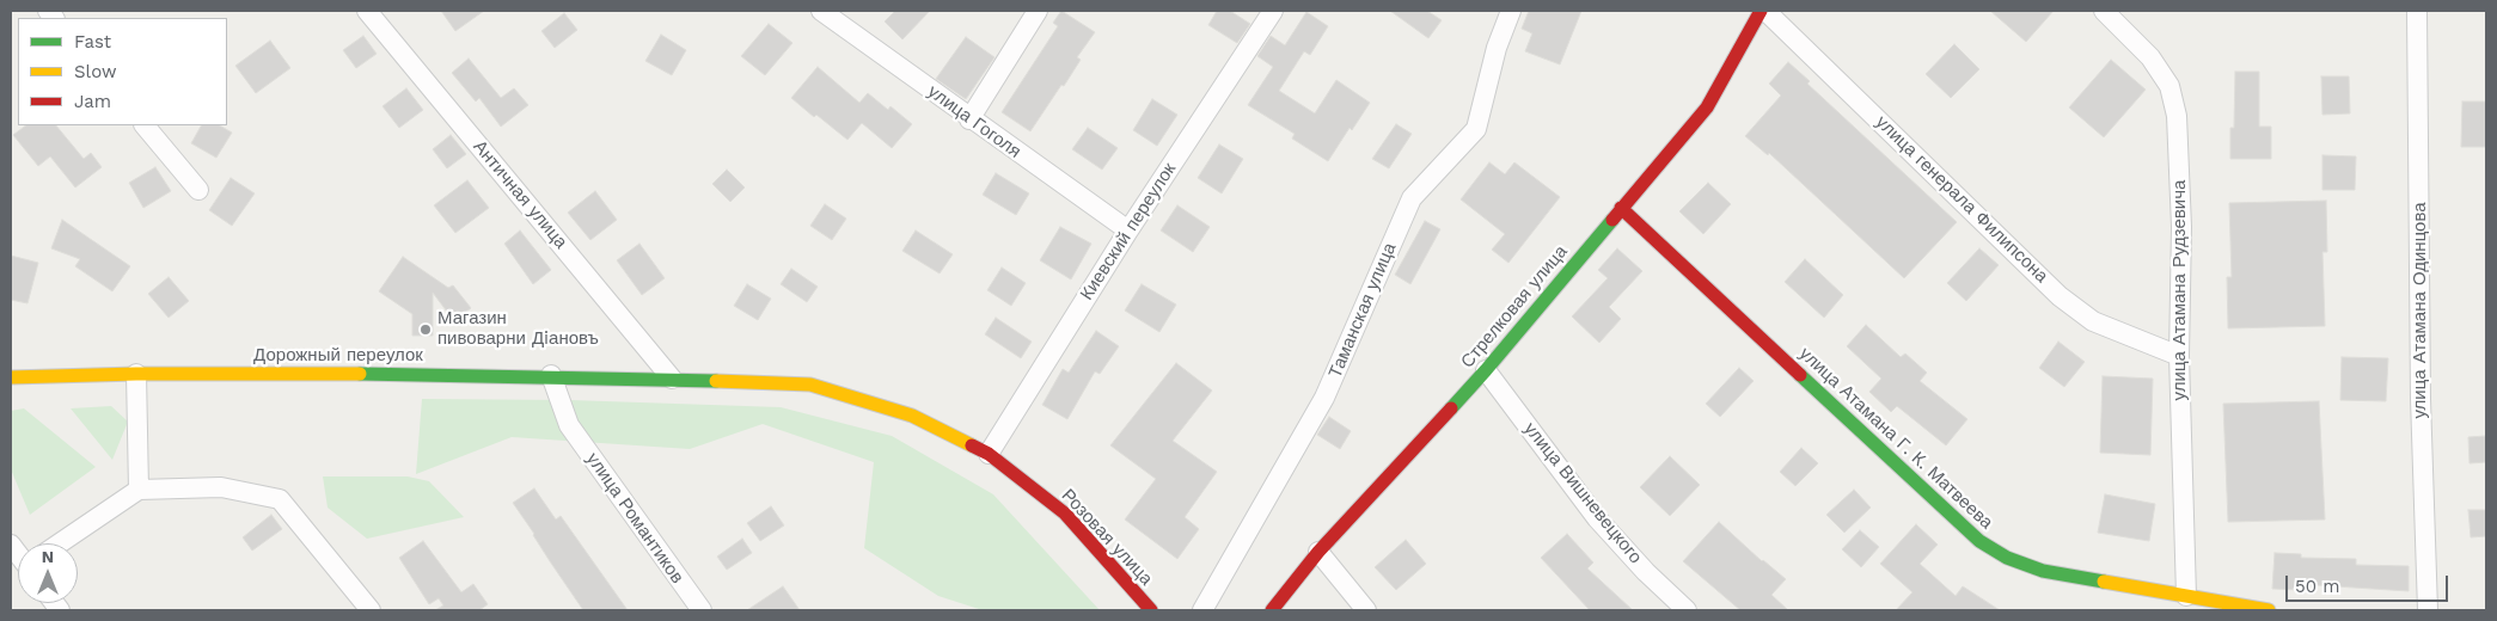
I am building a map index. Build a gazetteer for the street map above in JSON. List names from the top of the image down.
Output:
{
  "streets": {
    "street": [
      "улица Гоголя",
      "Античная улица",
      "улица генерала Филипсона",
      "Киевский переулок",
      "улица Атамана Рудзевича",
      "Стрелковая улица",
      "Таманская улица",
      "улица Атамана Одинцова",
      "Дорожный переулок",
      "улица Атамана Г. К. Матвеева",
      "улица Вишневецкого",
      "улица Романтиков",
      "Розовая улица"
    ]
  },
  "crossings": [
    ["улица Гоголя", "Киевский переулок"],
    ["Античная улица", "Дорожный переулок"],
    ["улица генерала Филипсона", "улица Атамана Рудзевича"],
    ["Киевский переулок", "Розовая улица"],
    ["улица Атамана Рудзевича", "улица Атамана Г. К. Матвеева"],
    ["Стрелковая улица", "улица Атамана Г. К. Матвеева"],
    ["Стрелковая улица", "улица Вишневецкого"],
    ["Дорожный переулок", "улица Романтиков"],
    ["Дорожный переулок", "Розовая улица"]
  ],
  "places": ["Магазин пивоварни Дiановъ"],
  "legend": ["Fast", "Slow", "Jam"],
  "scale_bar": "50 m",
  "north": "top"
}
